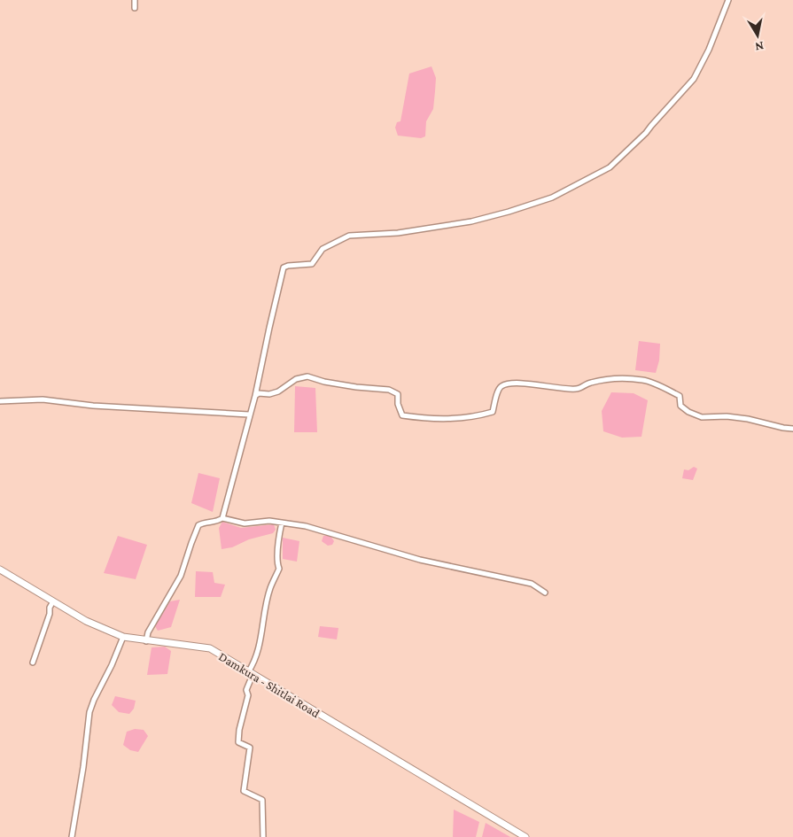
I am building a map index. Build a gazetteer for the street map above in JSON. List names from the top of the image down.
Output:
{
  "streets": {
    "street": ["Damkura - Shitlai Road"]
  },
  "north": "bottom"
}
